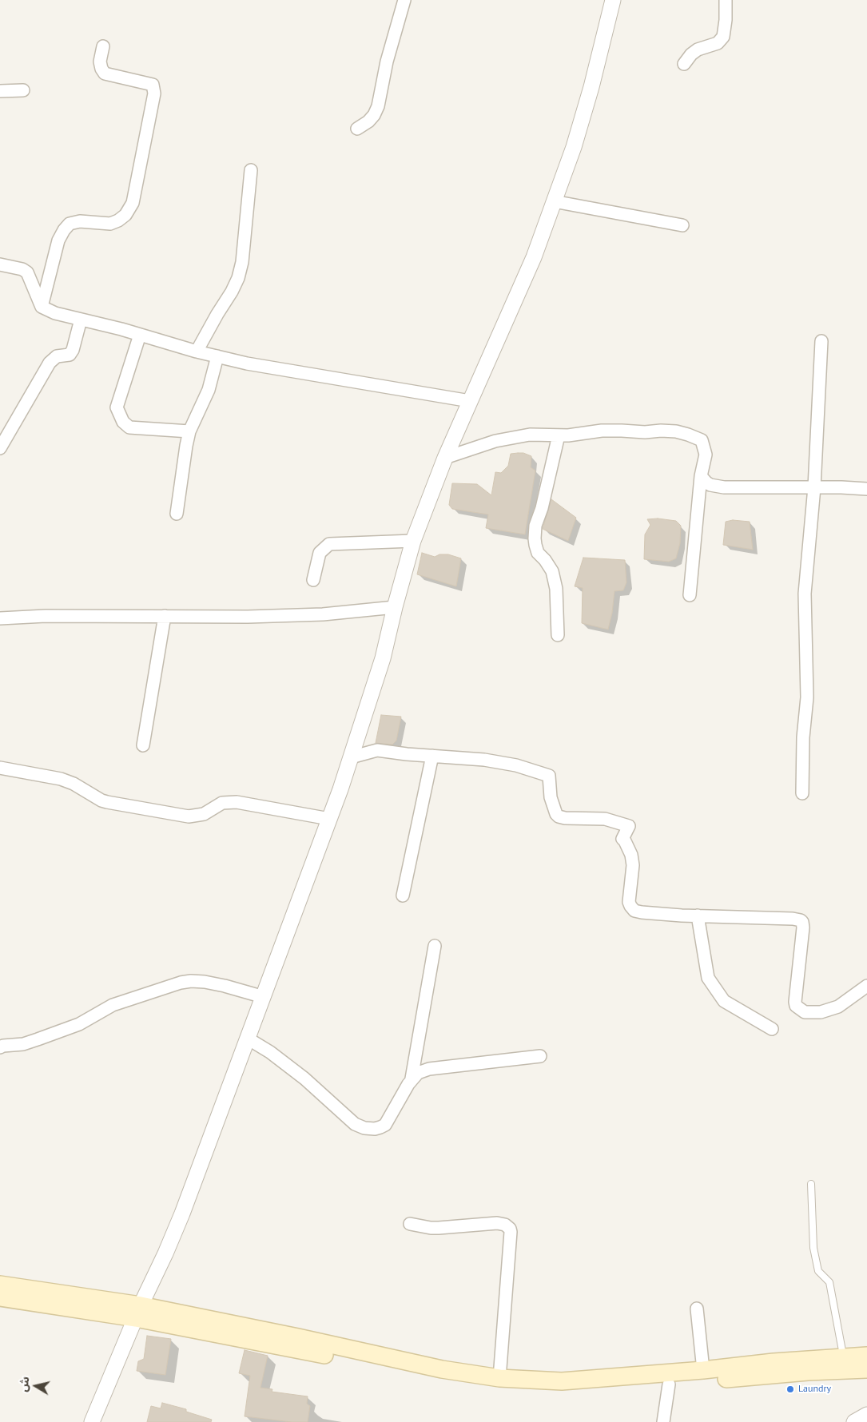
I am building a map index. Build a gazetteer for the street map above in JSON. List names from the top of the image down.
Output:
{
  "places": ["Laundry"],
  "north": "left"
}
